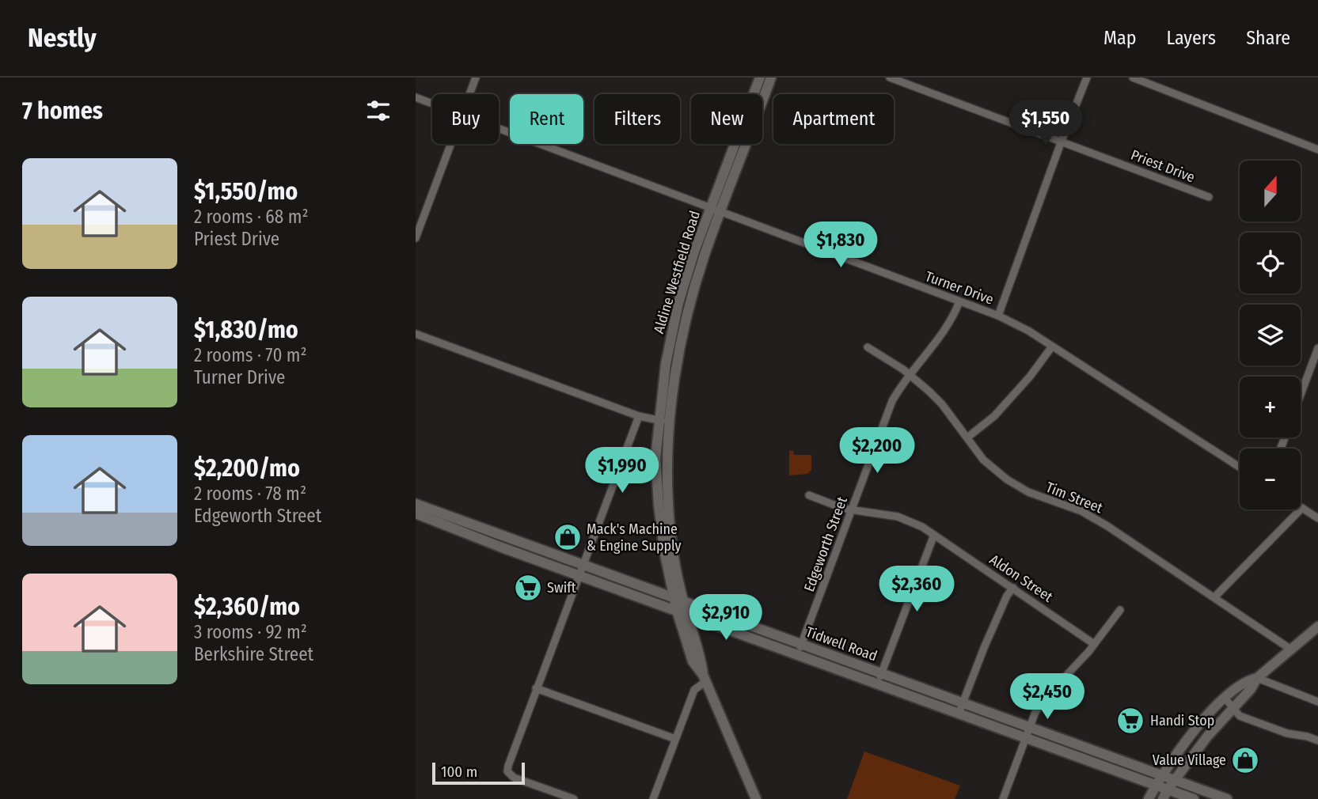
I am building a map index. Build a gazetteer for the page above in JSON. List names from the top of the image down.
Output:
{
  "streets": {
    "main road": ["Aldine Westfield Road", "Tidwell Road"],
    "street": [
      "Priest Drive",
      "Turner Drive",
      "Tim Street",
      "Edgeworth Street",
      "Aldon Street"
    ]
  },
  "crossings": [
    ["Aldine Westfield Road", "Turner Drive"],
    ["Aldine Westfield Road", "Tidwell Road"],
    ["Turner Drive", "Edgeworth Street"],
    ["Tim Street", "Edgeworth Street"],
    ["Edgeworth Street", "Aldon Street"],
    ["Edgeworth Street", "Tidwell Road"]
  ],
  "places": {
    "shop": ["Mack's Machine & Engine Supply", "Value Village"],
    "supermarket": ["Swift", "Handi Stop"]
  },
  "scale_bar": "100 m",
  "north": "top",
  "page": {
    "header": "Nestly",
    "nav": ["Map", "Layers", "Share"],
    "heading": "7 homes",
    "chip": [
      "Buy",
      "Rent",
      "Filters",
      "New",
      "Apartment"
    ],
    "price": [
      "$1,550",
      "$1,830",
      "$2,200",
      "$1,990",
      "$2,360",
      "$2,910",
      "$2,450"
    ],
    "list": [
      {
        "name": "$1,550/mo",
        "note": "2 rooms · 68 m² · Priest Drive"
      },
      {
        "name": "$1,830/mo",
        "note": "2 rooms · 70 m² · Turner Drive"
      },
      {
        "name": "$2,200/mo",
        "note": "2 rooms · 78 m² · Edgeworth Street"
      },
      {
        "name": "$2,360/mo",
        "note": "3 rooms · 92 m² · Berkshire Street"
      }
    ],
    "map_buttons": ["+", "−"],
    "scale": "100 m"
  }
}
